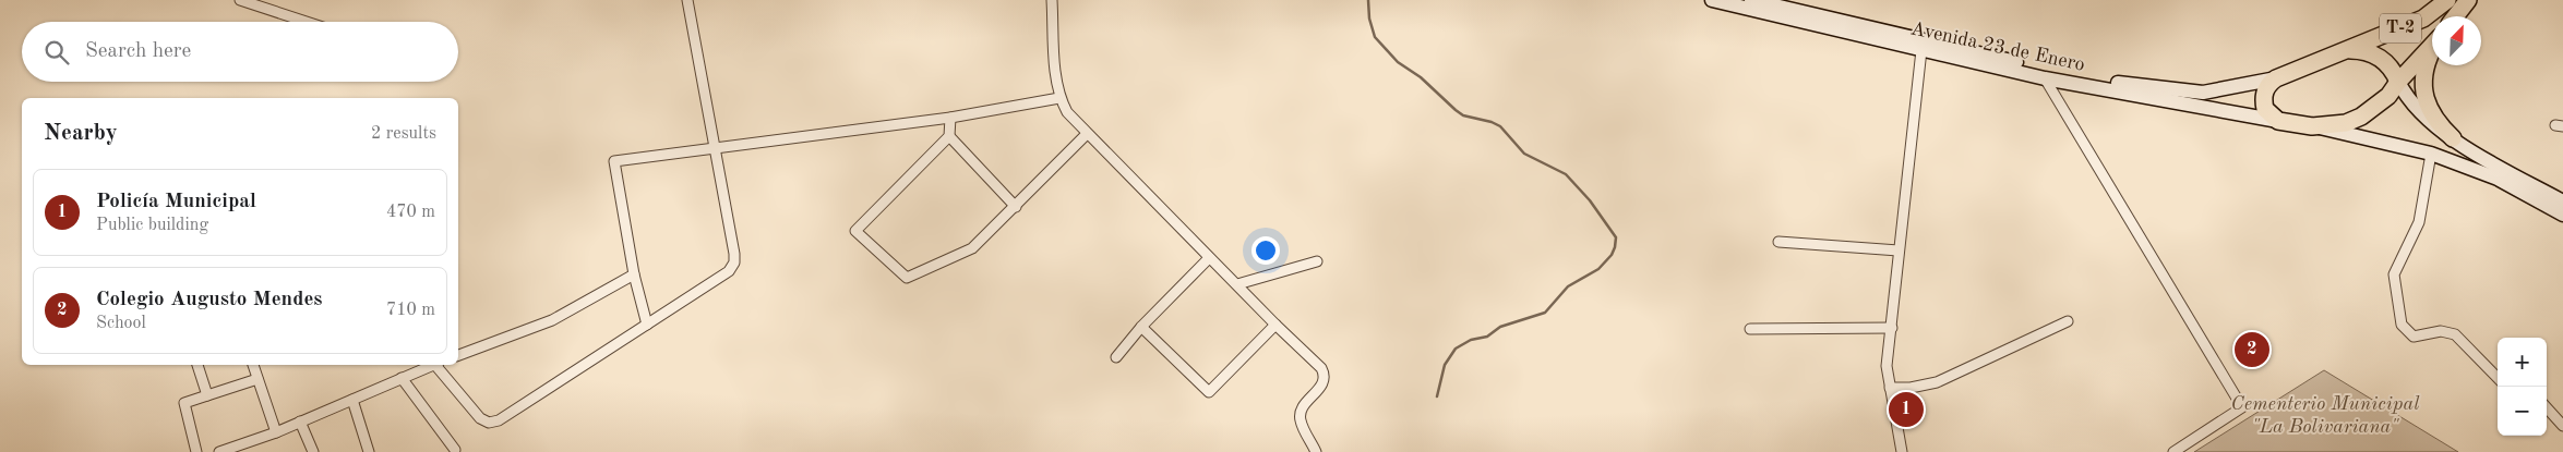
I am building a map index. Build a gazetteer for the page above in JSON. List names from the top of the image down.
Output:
{
  "streets": {
    "highway": ["T-2"],
    "main road": ["Avenida 23 de Enero"]
  },
  "crossings": [
    ["T-2", "Avenida 23 de Enero"]
  ],
  "parks": ["Cementerio Municipal \"La Bolivariana\""],
  "north": "top right",
  "page": {
    "search": "Search here",
    "heading": ["Nearby", "2 results"],
    "list": [
      {
        "mark": "1",
        "name": "Policía Municipal",
        "note": "Public building",
        "value": "470 m"
      },
      {
        "mark": "2",
        "name": "Colegio Augusto Mendes",
        "note": "School",
        "value": "710 m"
      }
    ],
    "pins": ["2", "1"],
    "map_buttons": ["+", "−"]
  }
}
